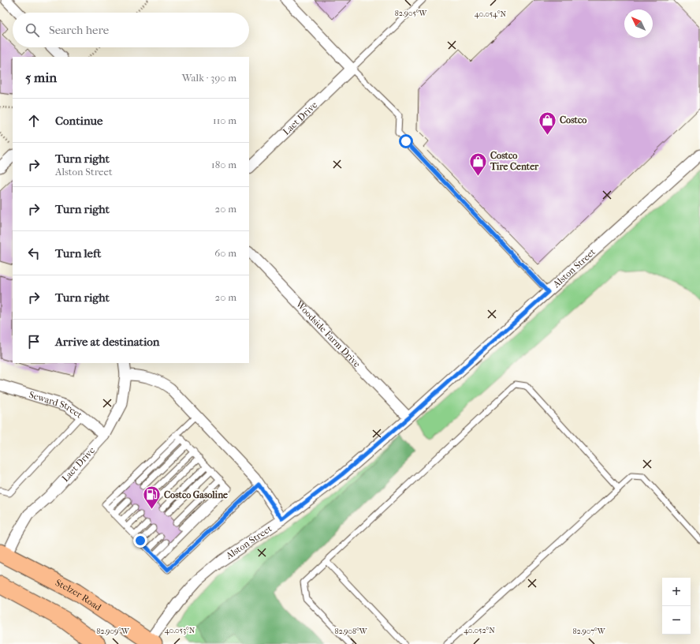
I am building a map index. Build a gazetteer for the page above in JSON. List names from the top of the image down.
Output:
{
  "streets": {
    "main road": ["Stelzer Road"],
    "street": [
      "Laet Drive",
      "Alston Street",
      "Woodside Farm Drive",
      "Seward Street"
    ]
  },
  "crossings": [
    ["Laet Drive", "Seward Street"],
    ["Laet Drive", "Stelzer Road"],
    ["Alston Street", "Woodside Farm Drive"],
    ["Alston Street", "Stelzer Road"]
  ],
  "places": {
    "shop": ["Costco", "Costco Tire Center"],
    "fuel station": ["Costco Gasoline"]
  },
  "north": "top left",
  "page": {
    "search": "Search here",
    "heading": ["5 min", "Walk · 390 m"],
    "list": [
      ["Continue", "110 m"],
      ["Turn right", "Alston Street", "180 m"],
      ["Turn right", "20 m"],
      ["Turn left", "60 m"],
      ["Turn right", "20 m"],
      "Arrive at destination"
    ],
    "map_buttons": ["+", "−"]
  },
  "coordinates": [
    "82.905°W",
    "40.054°N",
    "40.053°N",
    "40.052°N",
    "82.909°W",
    "82.908°W",
    "82.907°W"
  ]
}
